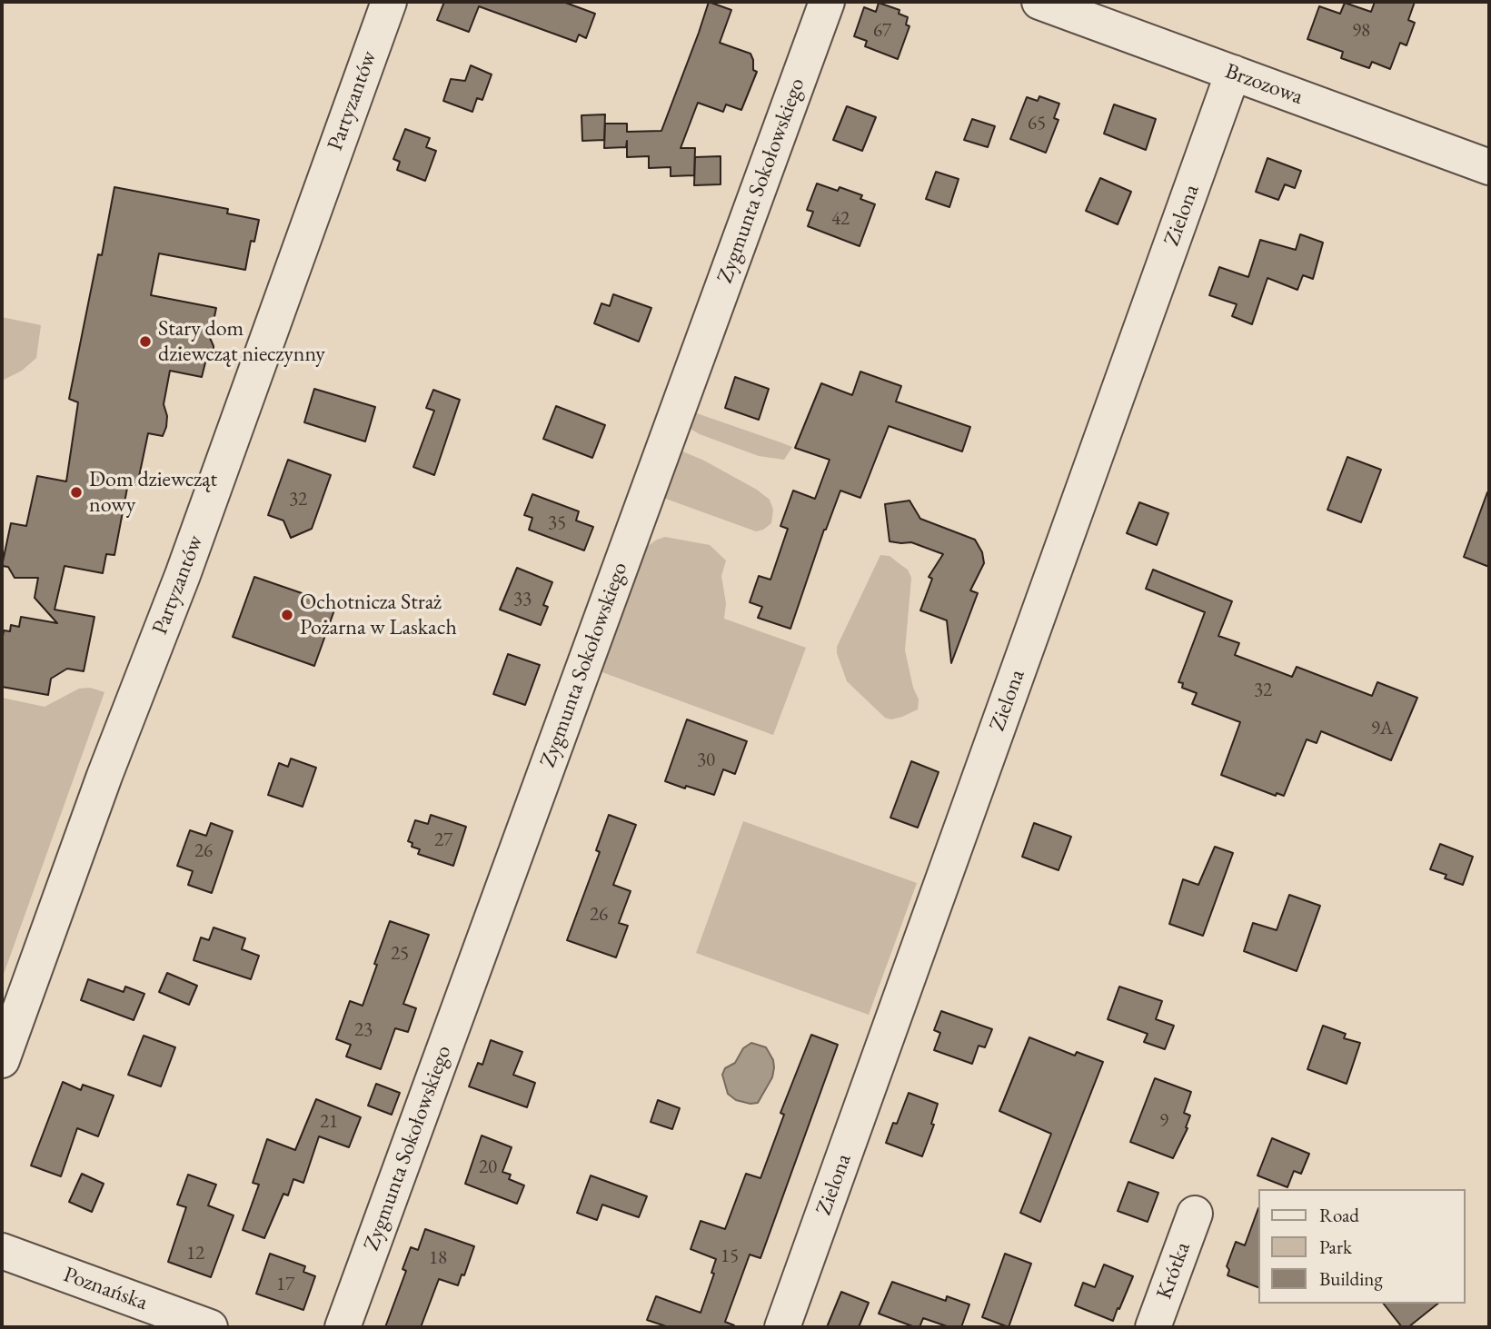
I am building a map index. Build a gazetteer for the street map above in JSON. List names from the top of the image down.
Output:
{
  "streets": {
    "street": [
      "Brzozowa",
      "Partyzantów",
      "Zygmunta Sokołowskiego",
      "Zielona",
      "Krótka",
      "Poznańska"
    ]
  },
  "crossings": [
    ["Brzozowa", "Zielona"]
  ],
  "places": ["Stary dom dziewcząt nieczynny", "Dom dziewcząt nowy", "Ochotnicza Straż Pożarna w Laskach"],
  "house_numbers": [
    "67",
    "98",
    "65",
    "42",
    "32",
    "35",
    "33",
    "32",
    "9A",
    "30",
    "27",
    "26",
    "26",
    "25",
    "23",
    "9",
    "21",
    "20",
    "12",
    "15",
    "18",
    "17"
  ],
  "legend": ["Road", "Park", "Building"]
}
